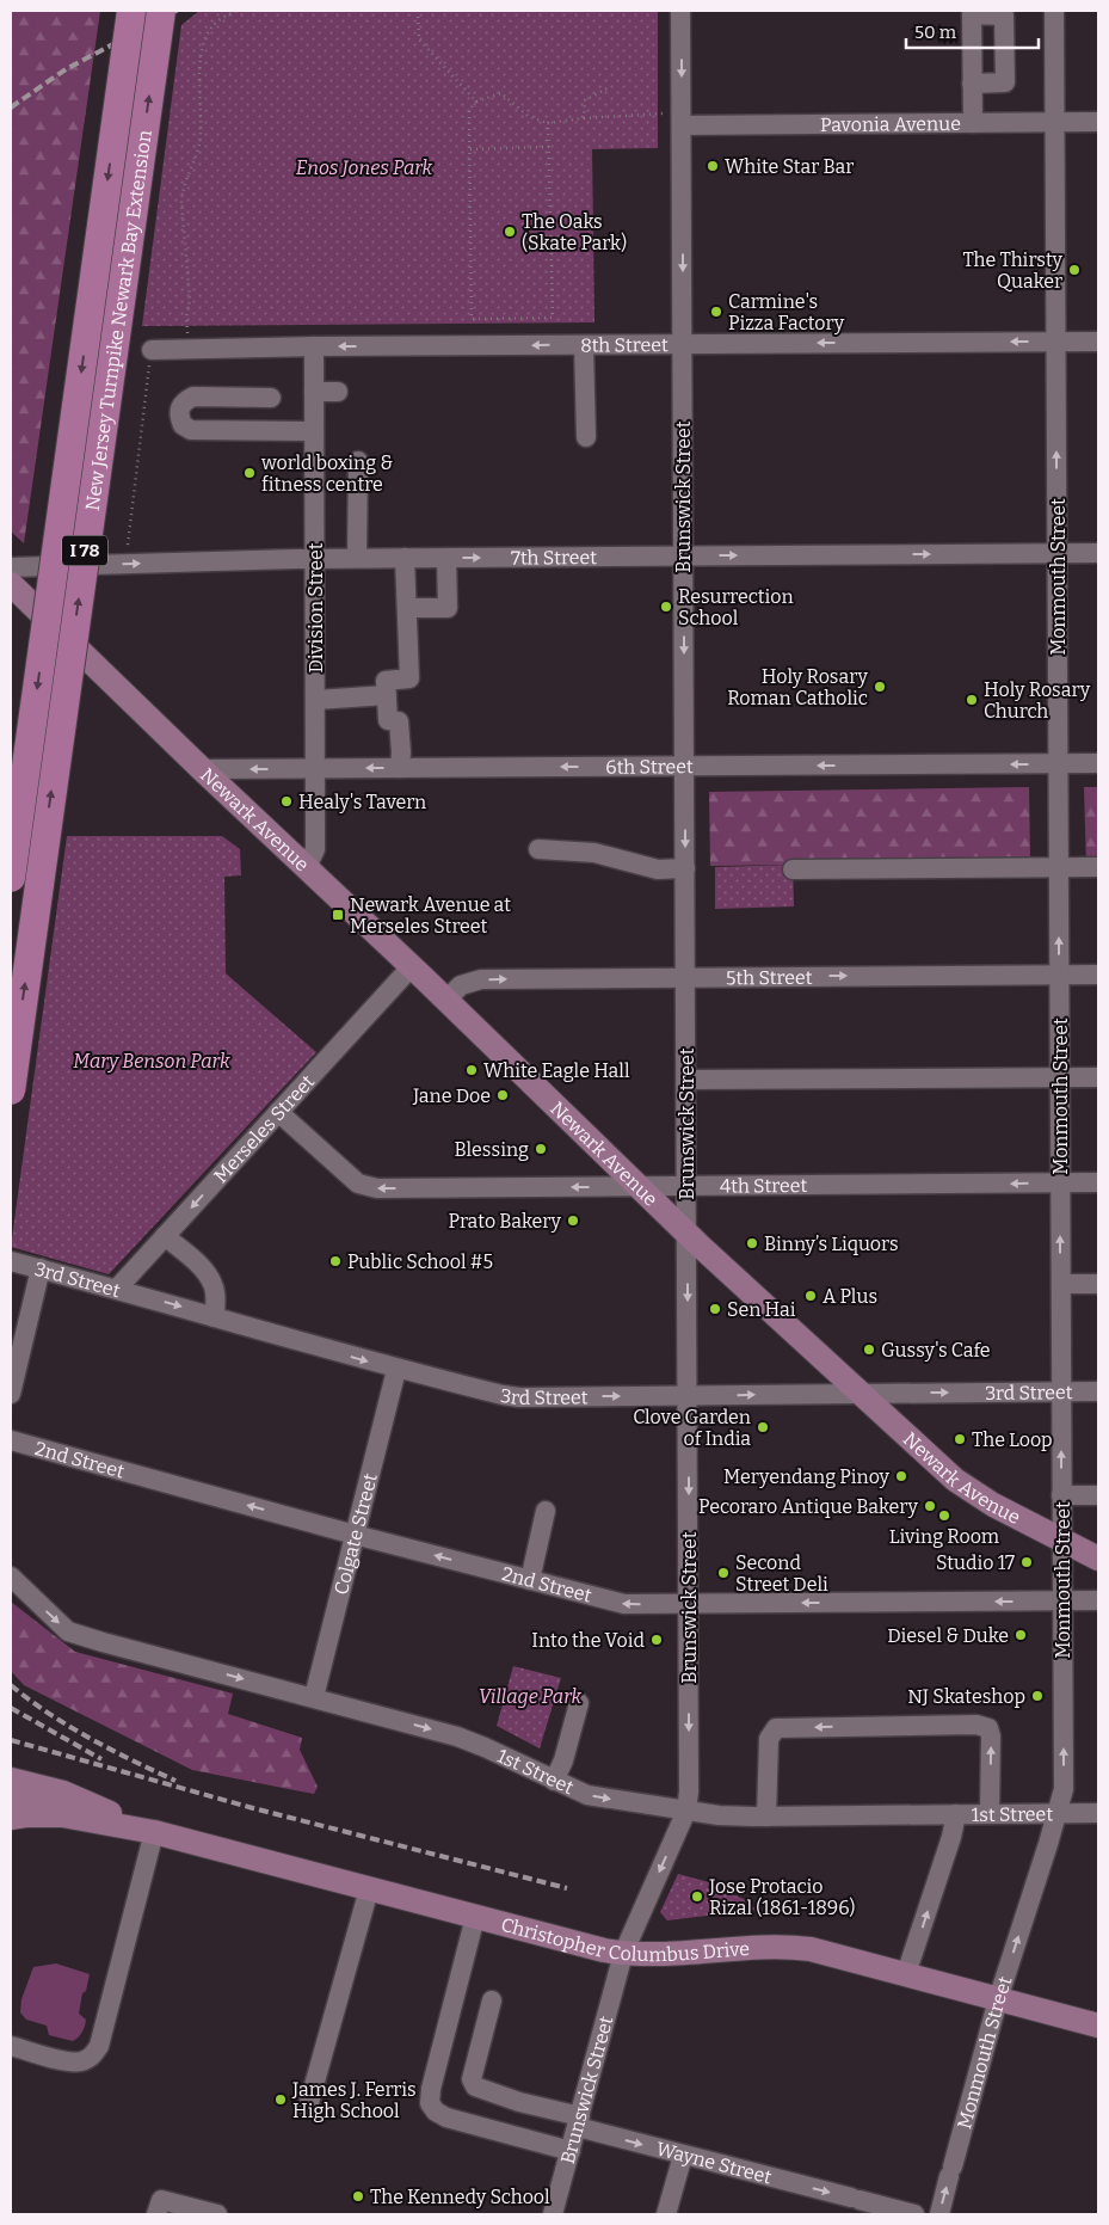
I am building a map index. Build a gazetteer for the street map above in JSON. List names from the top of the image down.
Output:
{
  "streets": {
    "highway": ["New Jersey Turnpike Newark Bay Extension", "I 78"],
    "main road": ["Newark Avenue", "Christopher Columbus Drive"],
    "street": [
      "Pavonia Avenue",
      "8th Street",
      "Brunswick Street",
      "7th Street",
      "Monmouth Street",
      "Division Street",
      "6th Street",
      "5th Street",
      "Merseles Street",
      "4th Street",
      "3rd Street",
      "2nd Street",
      "Colgate Street",
      "1st Street",
      "Wayne Street"
    ]
  },
  "crossings": [
    ["Pavonia Avenue", "Brunswick Street"],
    ["Pavonia Avenue", "Monmouth Street"],
    ["8th Street", "Brunswick Street"],
    ["8th Street", "Monmouth Street"],
    ["8th Street", "Division Street"],
    ["Brunswick Street", "7th Street"],
    ["Brunswick Street", "6th Street"],
    ["Brunswick Street", "Newark Avenue"],
    ["Brunswick Street", "5th Street"],
    ["Brunswick Street", "4th Street"],
    ["Brunswick Street", "3rd Street"],
    ["Brunswick Street", "2nd Street"],
    ["Brunswick Street", "1st Street"],
    ["Brunswick Street", "Christopher Columbus Drive"],
    ["Brunswick Street", "Wayne Street"],
    ["7th Street", "Monmouth Street"],
    ["7th Street", "Division Street"],
    ["Monmouth Street", "6th Street"],
    ["Monmouth Street", "Newark Avenue"],
    ["Monmouth Street", "5th Street"],
    ["Monmouth Street", "4th Street"],
    ["Monmouth Street", "3rd Street"],
    ["Monmouth Street", "2nd Street"],
    ["Monmouth Street", "1st Street"],
    ["Monmouth Street", "Christopher Columbus Drive"],
    ["Division Street", "6th Street"],
    ["Division Street", "Newark Avenue"],
    ["6th Street", "Newark Avenue"],
    ["Newark Avenue", "5th Street"],
    ["Newark Avenue", "Merseles Street"],
    ["Newark Avenue", "4th Street"],
    ["Newark Avenue", "3rd Street"],
    ["Merseles Street", "4th Street"],
    ["Merseles Street", "3rd Street"],
    ["3rd Street", "Colgate Street"],
    ["2nd Street", "Colgate Street"],
    ["Colgate Street", "1st Street"]
  ],
  "one_way": [
    "8th Street",
    "Brunswick Street",
    "7th Street",
    "Monmouth Street",
    "Merseles Street",
    "3rd Street",
    "2nd Street",
    "1st Street",
    "Wayne Street"
  ],
  "parks": ["Enos Jones Park", "Mary Benson Park", "Village Park"],
  "places": {
    "other": [
      "White Star Bar",
      "The Oaks (Skate Park)",
      "The Thirsty Quaker",
      "Carmine's Pizza Factory",
      "world boxing & fitness centre",
      "Resurrection School",
      "Holy Rosary Roman Catholic",
      "Holy Rosary Church",
      "Healy's Tavern",
      "White Eagle Hall",
      "Jane Doe",
      "Blessing",
      "Prato Bakery",
      "Binny’s Liquors",
      "Public School #5",
      "A Plus",
      "Sen Hai",
      "Gussy's Cafe",
      "Clove Garden of India",
      "The Loop",
      "Meryendang Pinoy",
      "Pecoraro Antique Bakery",
      "Living Room",
      "Studio 17",
      "Second Street Deli",
      "Diesel & Duke",
      "Into the Void",
      "NJ Skateshop",
      "Jose Protacio Rizal (1861-1896)",
      "James J. Ferris High School",
      "The Kennedy School"
    ],
    "transit": ["Newark Avenue at Merseles Street"]
  },
  "scale_bar": "50 m"
}
